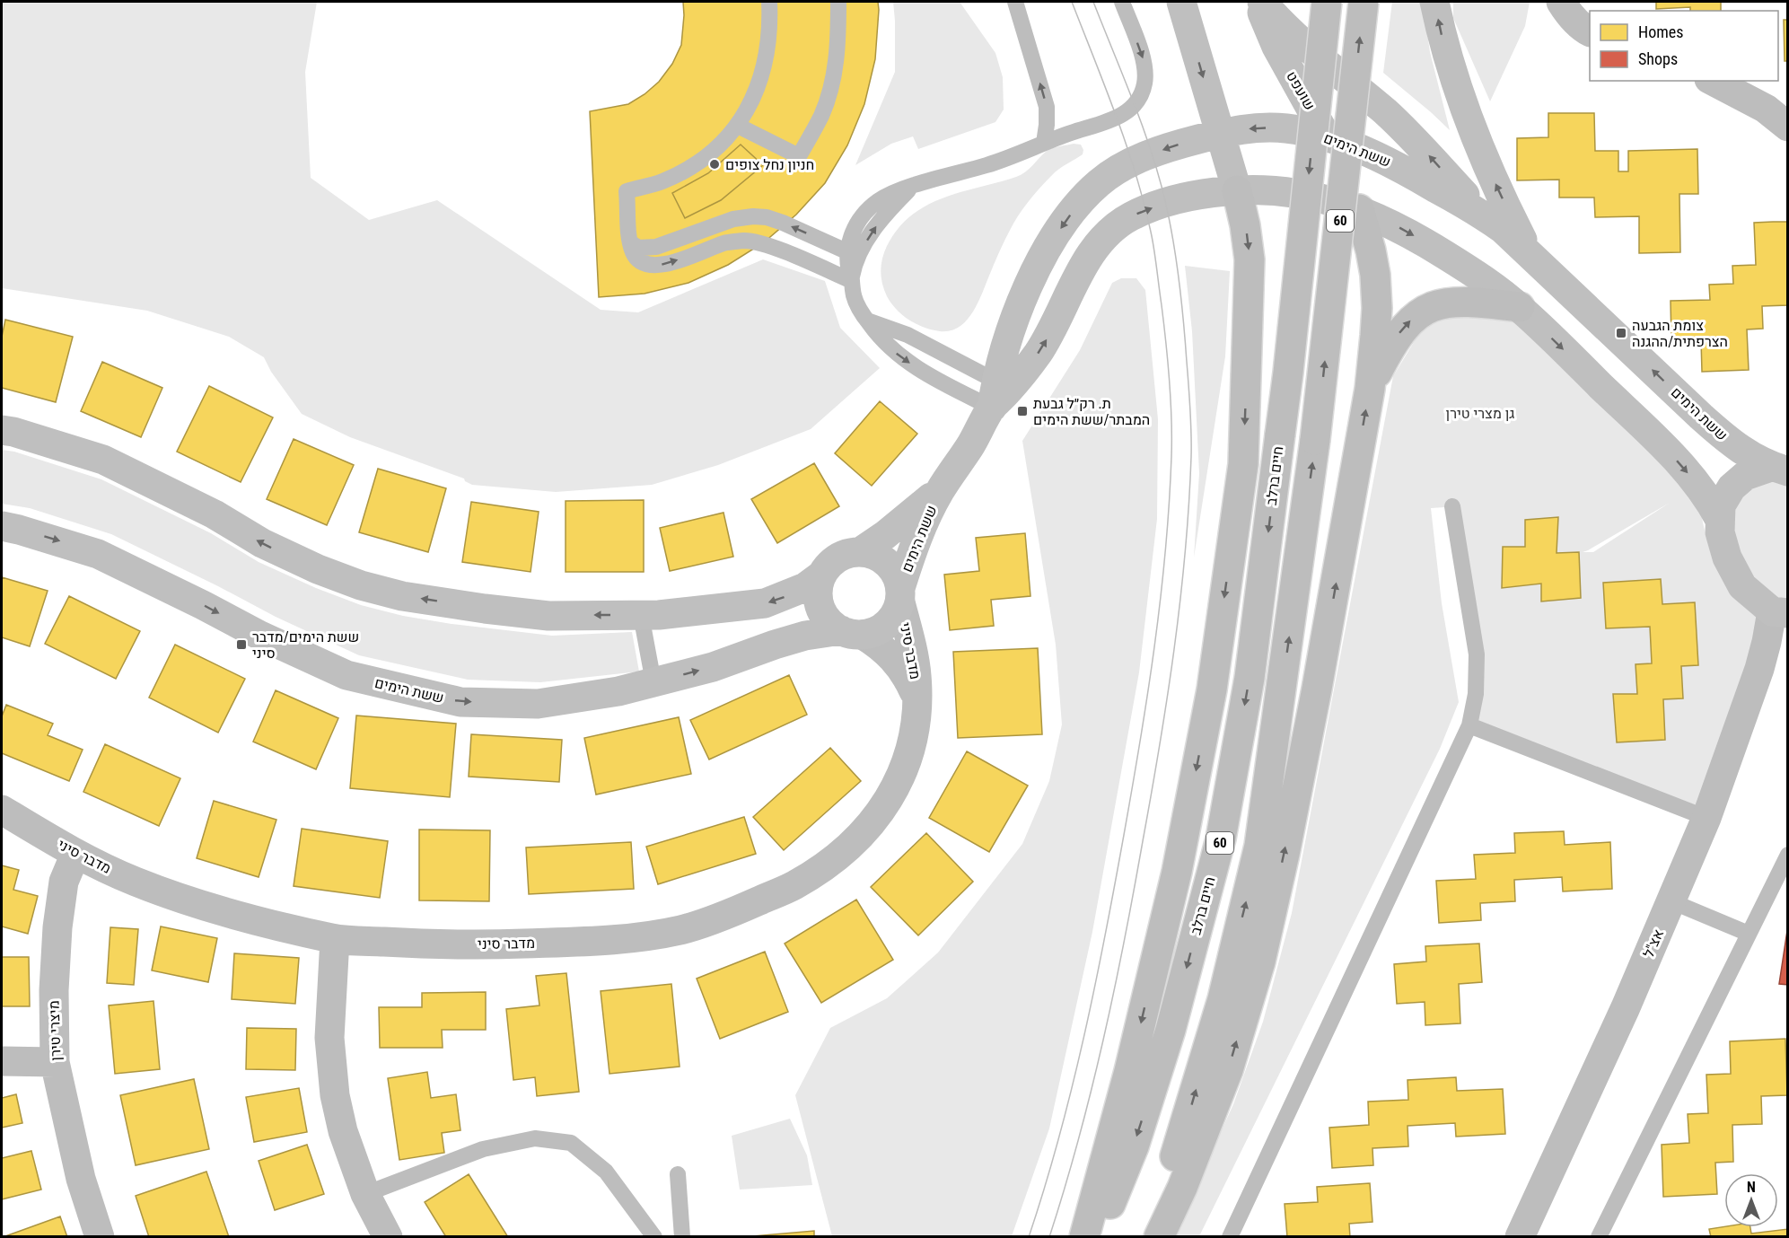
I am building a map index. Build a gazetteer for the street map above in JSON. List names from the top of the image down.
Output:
{
  "streets": {
    "main road": [
      "60",
      "חיים ברלב",
      "מדבר סיני",
      "אצ\"ל",
      "מיצרי טירן"
    ],
    "street": ["שועפט", "ששת הימים"]
  },
  "crossings": [
    ["שועפט", "ששת הימים"],
    ["ששת הימים", "מדבר סיני"],
    ["מדבר סיני", "מיצרי טירן"]
  ],
  "parks": ["גן מצרי טירן"],
  "places": {
    "other": ["חניון נחל צופים"],
    "transit": ["צומת הגבעה הצרפתית/ההגנה", "ת. רק״ל גבעת המבתר/ששת הימים", "ששת הימים/מדבר סיני"]
  },
  "legend": ["Homes", "Shops"],
  "north": "top"
}
